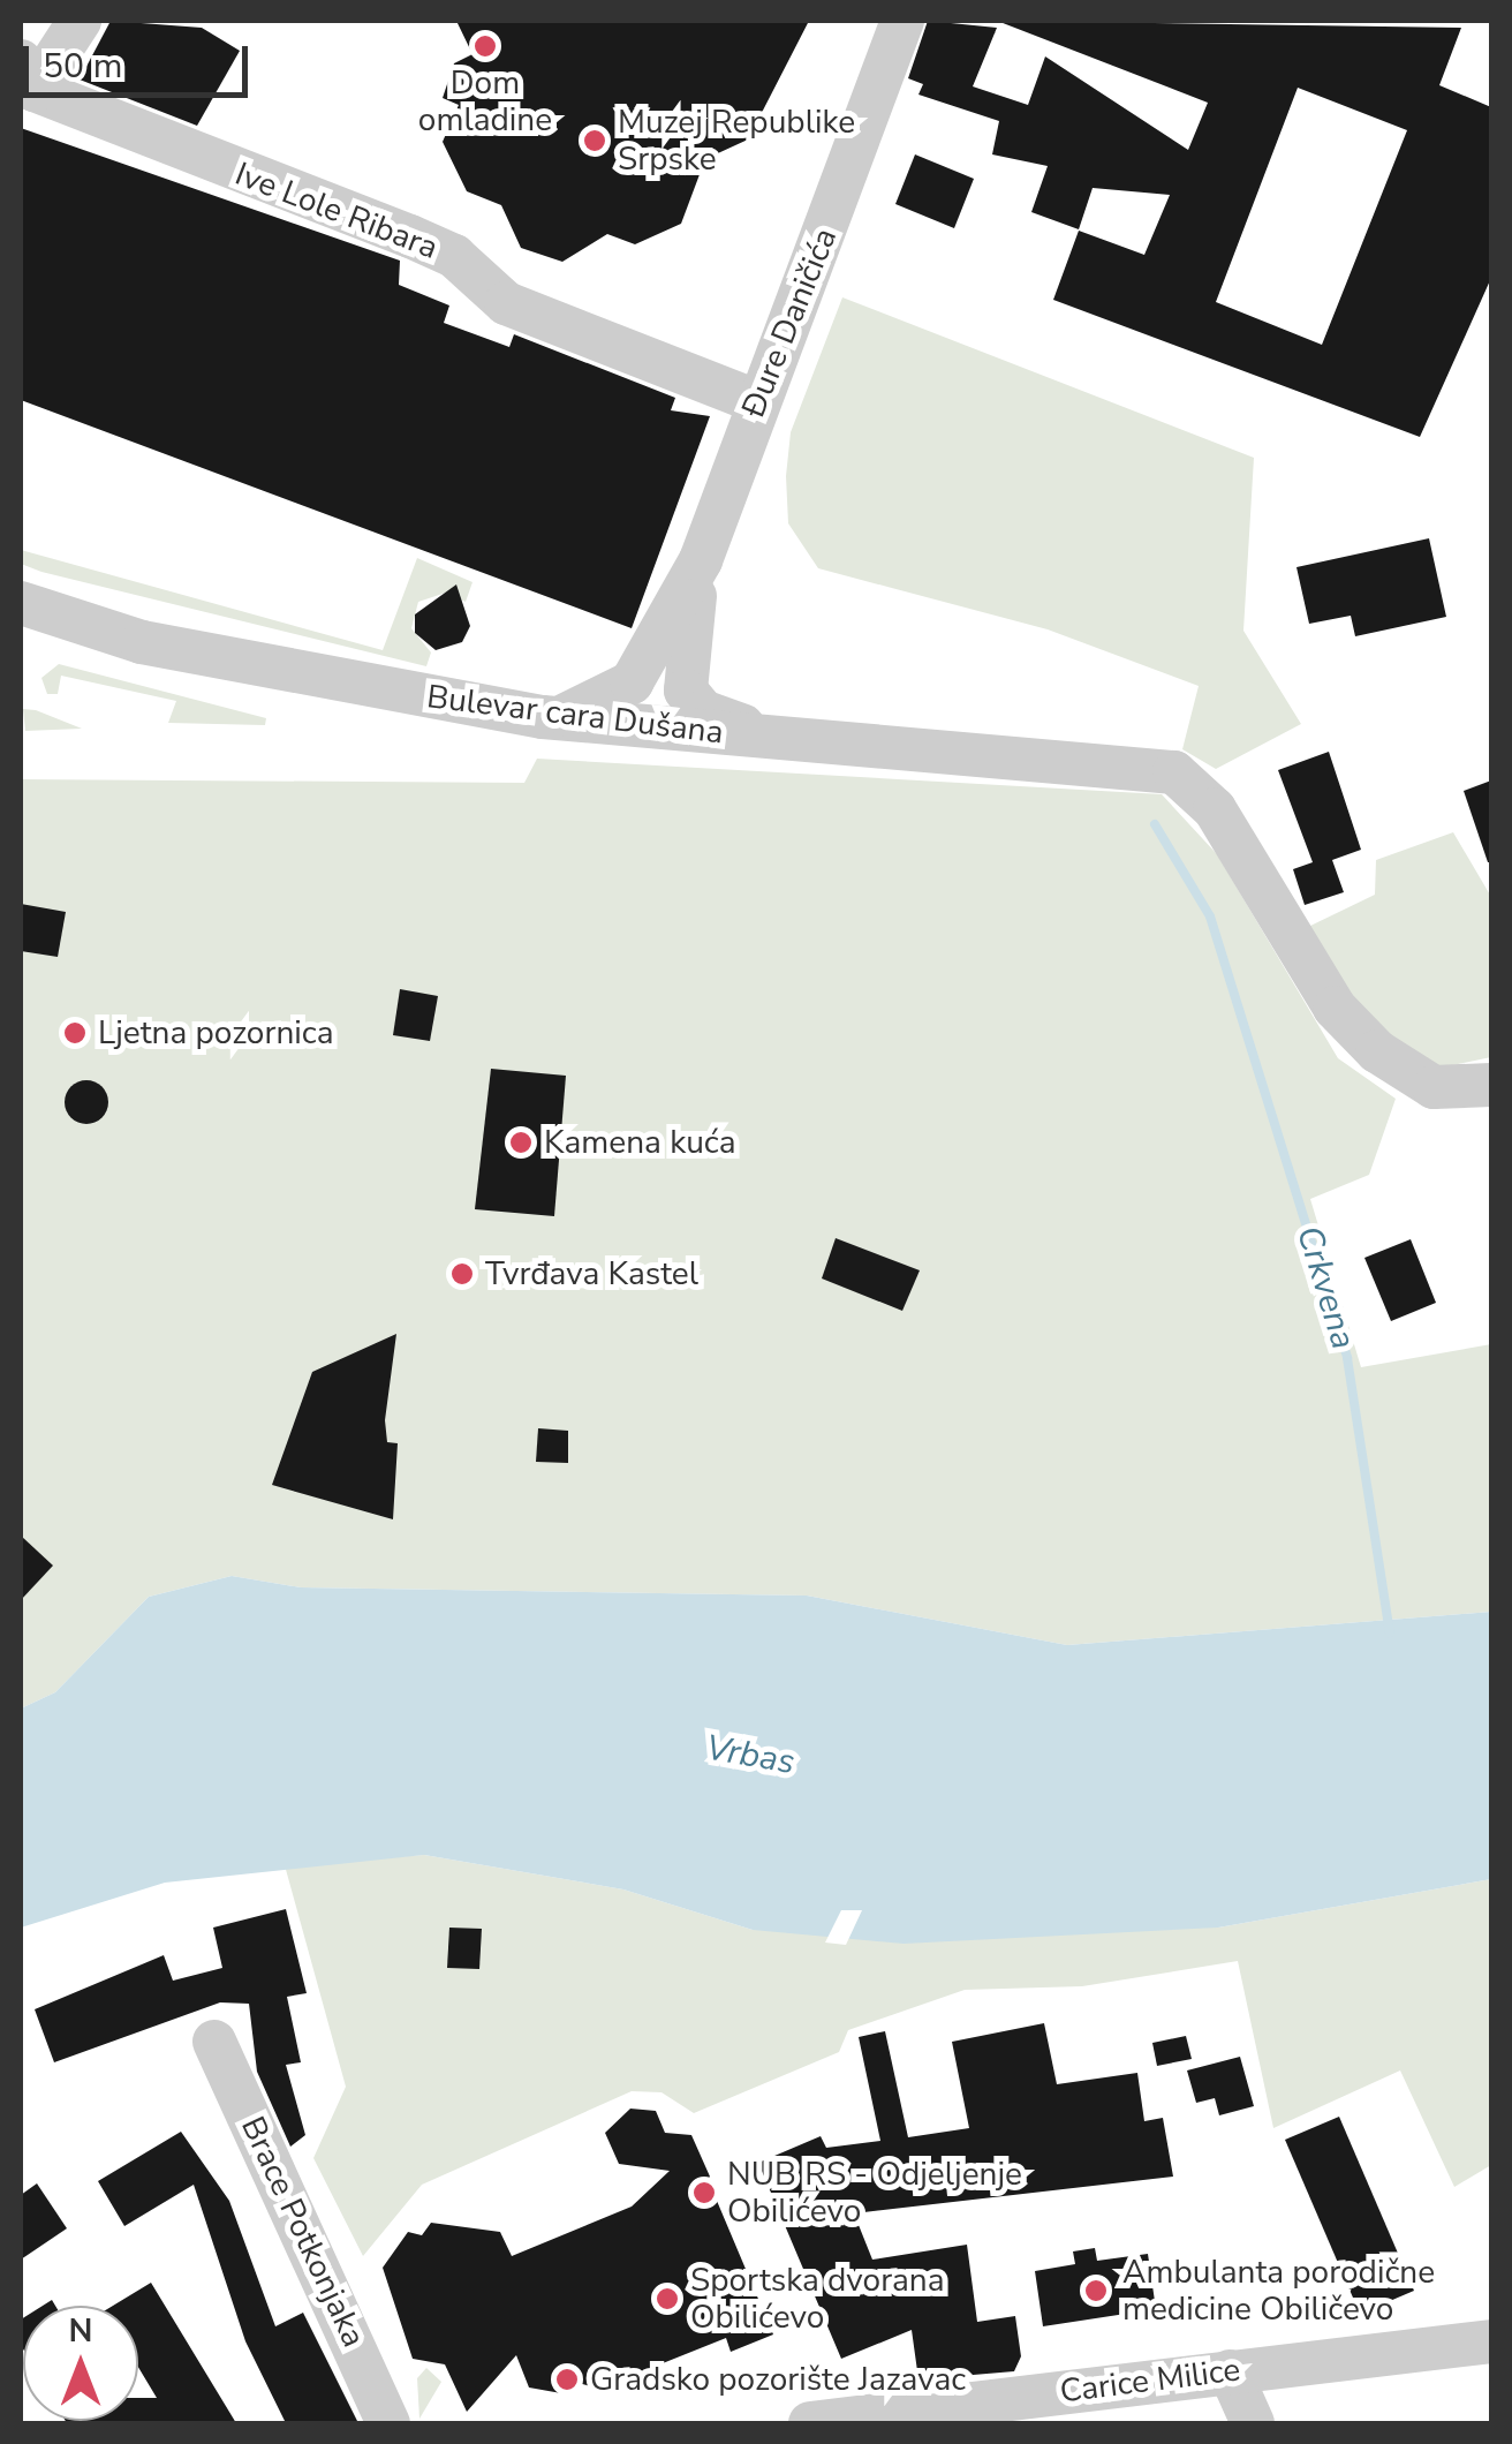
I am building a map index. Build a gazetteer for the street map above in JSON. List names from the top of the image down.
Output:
{
  "streets": {
    "street": [
      "Ive Lole Ribara",
      "Đure Daničića",
      "Bulevar cara Dušana",
      "Brace Potkonjaka",
      "Carice Milice"
    ]
  },
  "crossings": [
    ["Ive Lole Ribara", "Đure Daničića"],
    ["Đure Daničića", "Bulevar cara Dušana"]
  ],
  "water": ["Crkvena", "Vrbas"],
  "places": [
    "Dom omladine",
    "Muzej Republike Srpske",
    "Ljetna pozornica",
    "Kamena kuća",
    "Tvrđava Kastel",
    "NUB RS - Odjeljenje Obilićevo",
    "Ambulanta porodične medicine Obiličevo",
    "Sportska dvorana Obilićevo",
    "Gradsko pozorište Jazavac"
  ],
  "scale_bar": "50 m",
  "north": "top"
}
